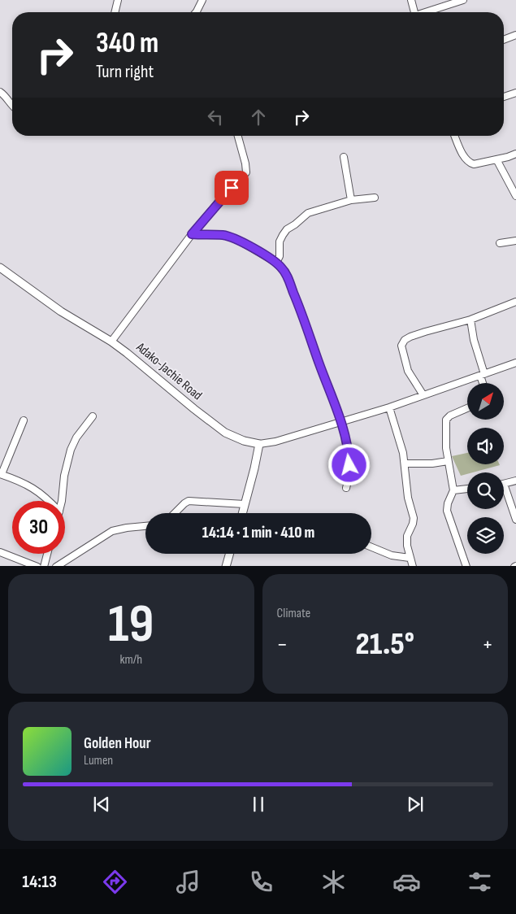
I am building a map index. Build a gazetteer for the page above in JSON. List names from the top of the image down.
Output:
{
  "streets": {
    "street": ["Adako-Jachie Road"]
  },
  "north": "top right",
  "page": {
    "turn": ["340 m", "Turn right"],
    "limit": "30",
    "trip": "14:14 · 1 min · 410 m",
    "tile": [
      ["19", "km/h"],
      "Climate"
    ],
    "heat": ["−", "21.5°", "+"],
    "song": ["Golden Hour", "Lumen"],
    "tabs": "14:13"
  }
}
